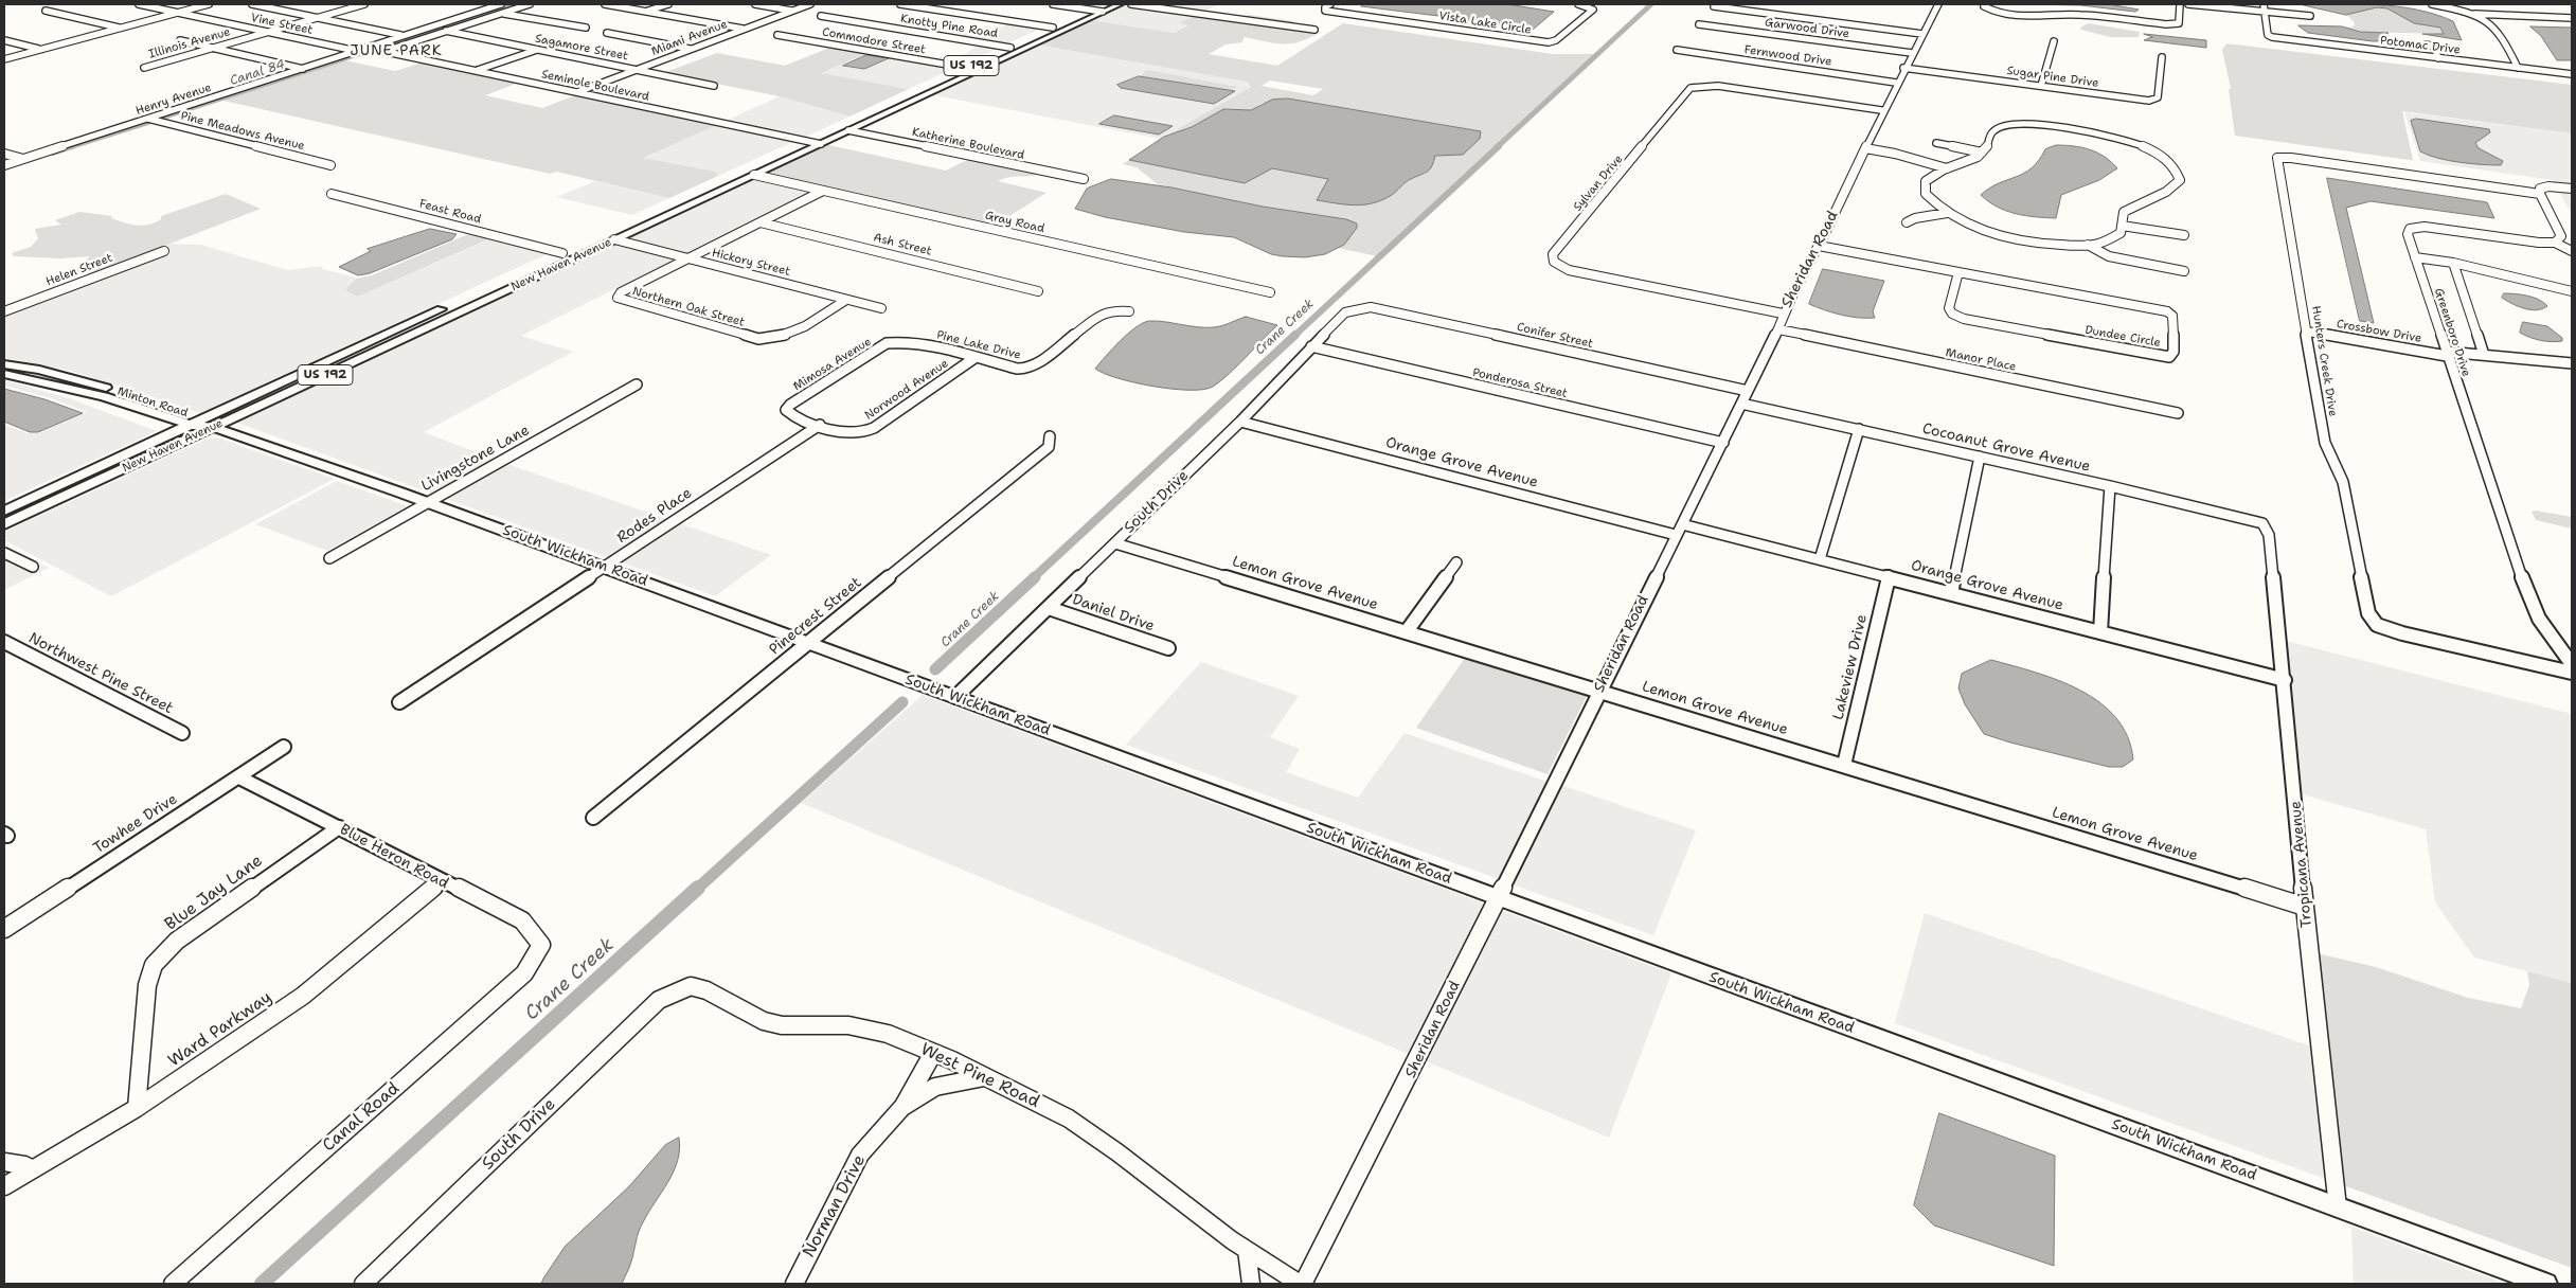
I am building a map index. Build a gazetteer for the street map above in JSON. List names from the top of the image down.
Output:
{
  "streets": {
    "main road": [
      "US 192",
      "New Haven Avenue",
      "Minton Road",
      "South Wickham Road"
    ],
    "street": [
      "Vista Lake Circle",
      "Vine Street",
      "Knotty Pine Road",
      "Garwood Drive",
      "Miami Avenue",
      "Commodore Street",
      "Illinois Avenue",
      "Potomac Drive",
      "Sagamore Street",
      "Fernwood Drive",
      "Sugar Pine Drive",
      "Seminole Boulevard",
      "Henry Avenue",
      "Pine Meadows Avenue",
      "Katherine Boulevard",
      "Sylvan Drive",
      "Feast Road",
      "Gray Road",
      "Ash Street",
      "Sheridan Road",
      "Hickory Street",
      "Helen Street",
      "Northern Oak Street",
      "Crossbow Drive",
      "Greenboro Drive",
      "Conifer Street",
      "Dundee Circle",
      "Pine Lake Drive",
      "Manor Place",
      "Hunters Creek Drive",
      "Mimosa Avenue",
      "Ponderosa Street",
      "Norwood Avenue",
      "Cocoanut Grove Avenue",
      "Livingstone Lane",
      "Orange Grove Avenue",
      "South Drive",
      "Rodes Place",
      "Lemon Grove Avenue",
      "Daniel Drive",
      "Pinecrest Street",
      "Lakeview Drive",
      "Northwest Pine Street",
      "Towhee Drive",
      "Blue Heron Road",
      "Tropicana Avenue",
      "Blue Jay Lane",
      "Ward Parkway",
      "West Pine Road",
      "Canal Road",
      "Norman Drive"
    ]
  },
  "crossings": [
    ["Vine Street", "Illinois Avenue"],
    ["Vine Street", "Henry Avenue"],
    ["Knotty Pine Road", "New Haven Avenue"],
    ["Garwood Drive", "Sheridan Road"],
    ["Miami Avenue", "Sagamore Street"],
    ["Miami Avenue", "Seminole Boulevard"],
    ["Commodore Street", "New Haven Avenue"],
    ["Fernwood Drive", "Sheridan Road"],
    ["Sugar Pine Drive", "Sheridan Road"],
    ["Seminole Boulevard", "Henry Avenue"],
    ["Seminole Boulevard", "New Haven Avenue"],
    ["Henry Avenue", "Pine Meadows Avenue"],
    ["Katherine Boulevard", "New Haven Avenue"],
    ["Sylvan Drive", "Sheridan Road"],
    ["Feast Road", "New Haven Avenue"],
    ["Gray Road", "New Haven Avenue"],
    ["Gray Road", "Northern Oak Street"],
    ["Ash Street", "Northern Oak Street"],
    ["Sheridan Road", "Conifer Street"],
    ["Sheridan Road", "Dundee Circle"],
    ["Sheridan Road", "Manor Place"],
    ["Sheridan Road", "Ponderosa Street"],
    ["Sheridan Road", "Cocoanut Grove Avenue"],
    ["Sheridan Road", "Orange Grove Avenue"],
    ["Sheridan Road", "South Wickham Road"],
    ["Sheridan Road", "Lemon Grove Avenue"],
    ["Sheridan Road", "West Pine Road"],
    ["Hickory Street", "New Haven Avenue"],
    ["Hickory Street", "Northern Oak Street"],
    ["New Haven Avenue", "Minton Road"],
    ["New Haven Avenue", "South Wickham Road"],
    ["Crossbow Drive", "Greenboro Drive"],
    ["Crossbow Drive", "Hunters Creek Drive"],
    ["Conifer Street", "South Drive"],
    ["Pine Lake Drive", "Mimosa Avenue"],
    ["Pine Lake Drive", "Norwood Avenue"],
    ["Mimosa Avenue", "Norwood Avenue"],
    ["Mimosa Avenue", "Rodes Place"],
    ["Ponderosa Street", "South Drive"],
    ["Norwood Avenue", "Rodes Place"],
    ["Minton Road", "South Wickham Road"],
    ["Cocoanut Grove Avenue", "Tropicana Avenue"],
    ["Livingstone Lane", "South Wickham Road"],
    ["Orange Grove Avenue", "South Drive"],
    ["Orange Grove Avenue", "Lakeview Drive"],
    ["Orange Grove Avenue", "Tropicana Avenue"],
    ["South Drive", "South Wickham Road"],
    ["South Drive", "Lemon Grove Avenue"],
    ["South Drive", "Daniel Drive"],
    ["South Drive", "West Pine Road"],
    ["Rodes Place", "South Wickham Road"],
    ["South Wickham Road", "Pinecrest Street"],
    ["South Wickham Road", "Tropicana Avenue"],
    ["Lemon Grove Avenue", "Lakeview Drive"],
    ["Lemon Grove Avenue", "Tropicana Avenue"],
    ["Towhee Drive", "Blue Heron Road"],
    ["Blue Heron Road", "Blue Jay Lane"],
    ["Blue Heron Road", "Ward Parkway"],
    ["Blue Heron Road", "Canal Road"],
    ["Blue Jay Lane", "Ward Parkway"],
    ["West Pine Road", "Norman Drive"]
  ],
  "districts": ["JUNE PARK"],
  "water": ["Canal 84", "Crane Creek"]
}
